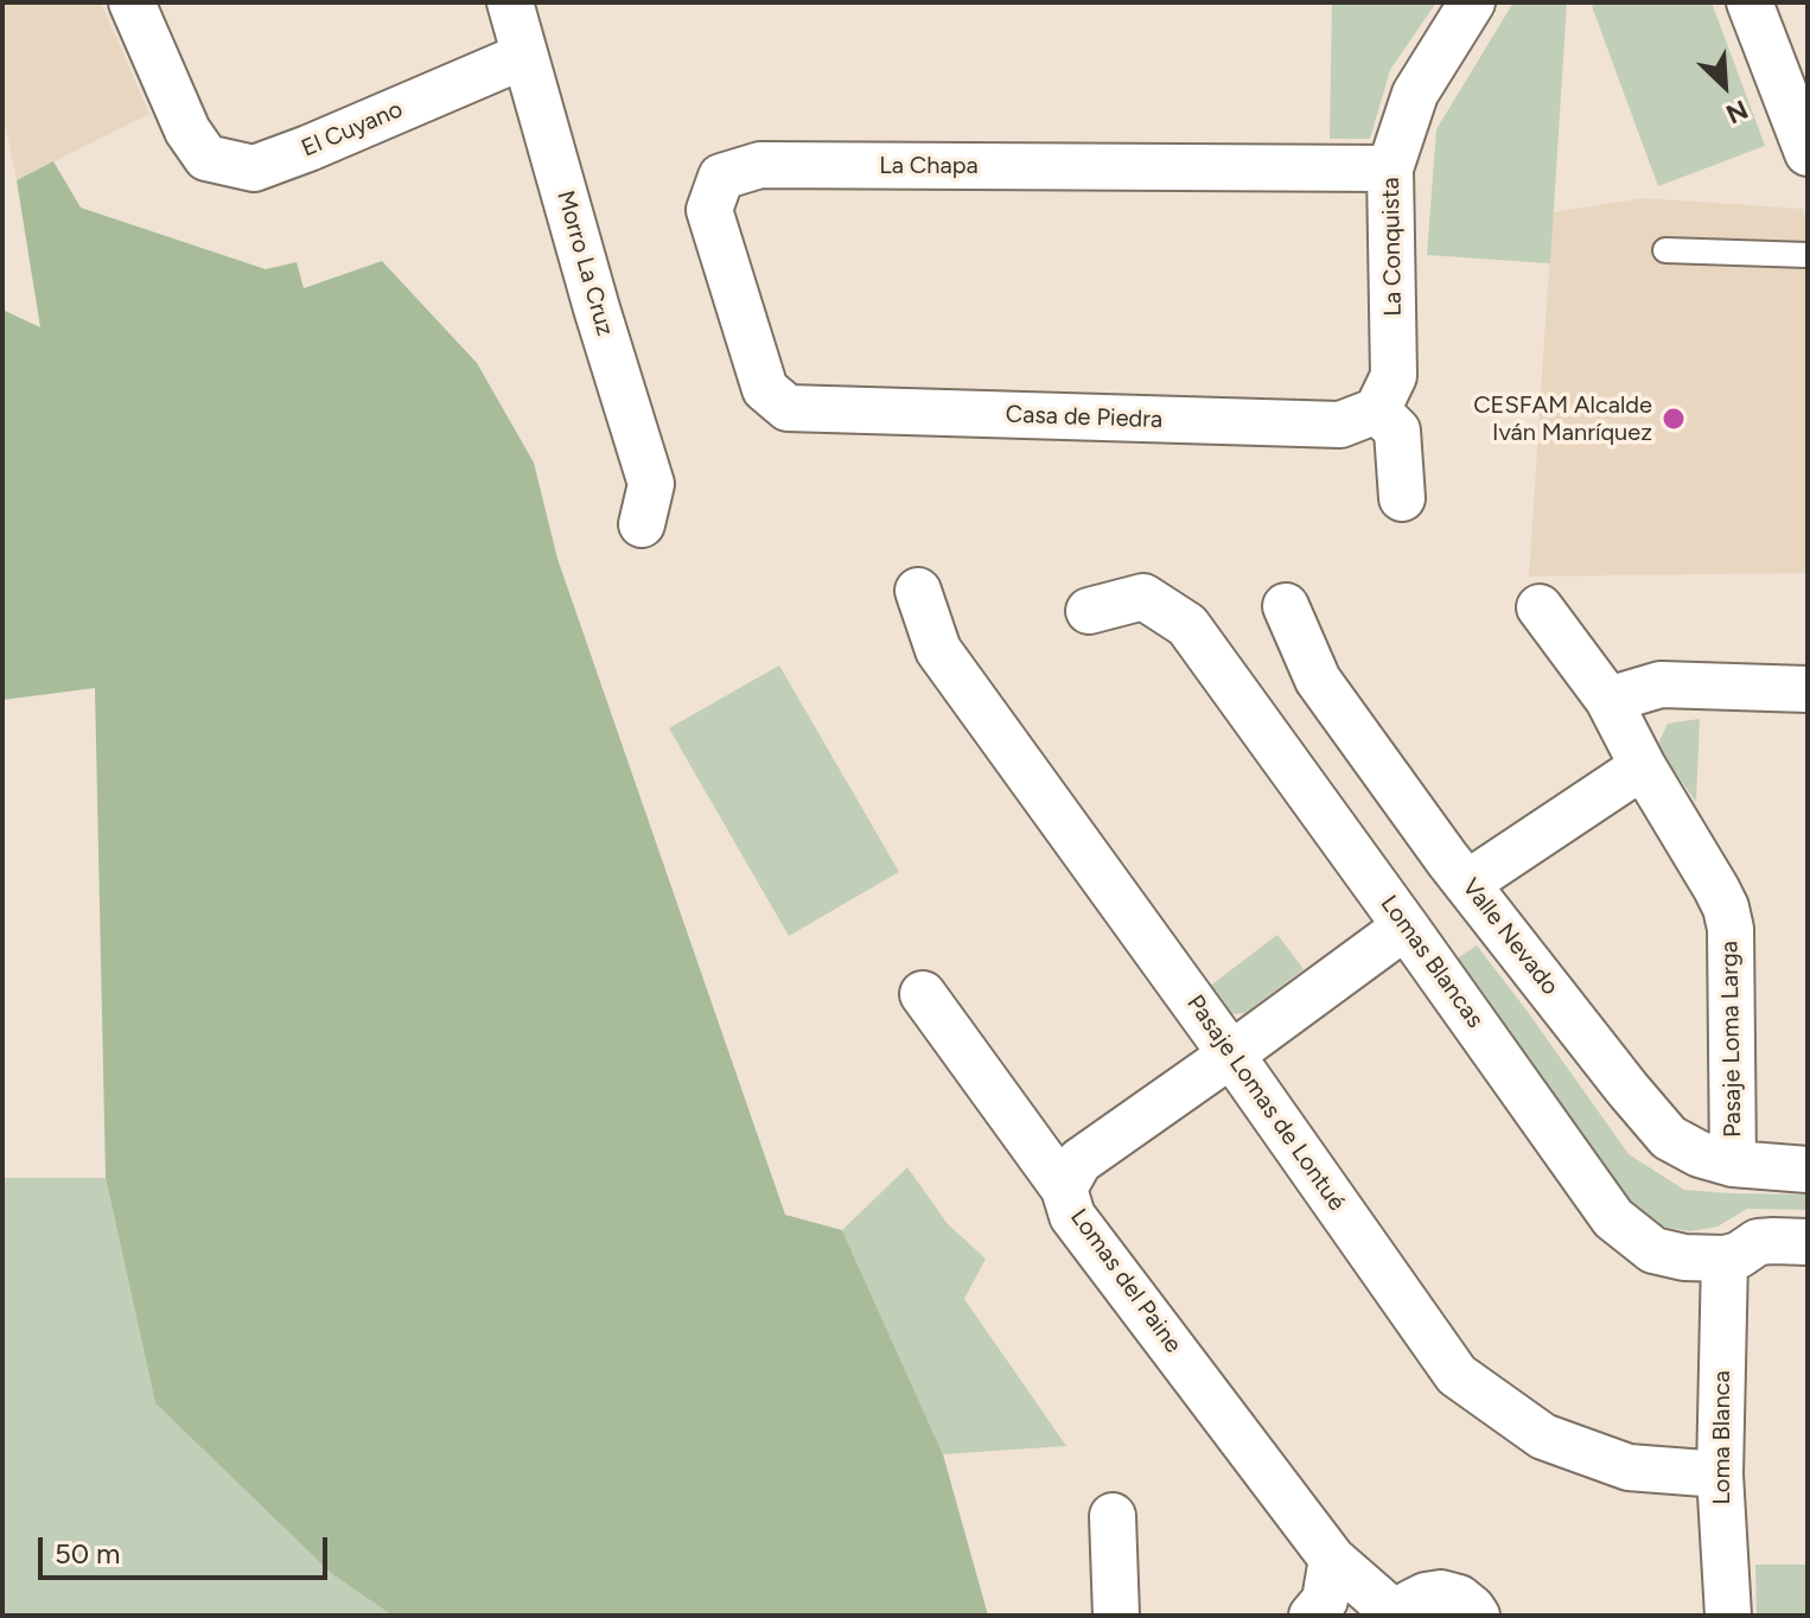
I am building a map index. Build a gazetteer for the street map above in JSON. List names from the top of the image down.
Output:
{
  "streets": {
    "street": [
      "El Cuyano",
      "La Chapa",
      "La Conquista",
      "Morro La Cruz",
      "Casa de Piedra",
      "Valle Nevado",
      "Lomas Blancas",
      "Pasaje Loma Larga",
      "Pasaje Lomas de Lontué",
      "Lomas del Paine",
      "Loma Blanca"
    ]
  },
  "crossings": [
    ["El Cuyano", "Morro La Cruz"],
    ["La Chapa", "La Conquista"],
    ["La Chapa", "Casa de Piedra"],
    ["La Conquista", "Casa de Piedra"],
    ["Valle Nevado", "Pasaje Loma Larga"],
    ["Lomas Blancas", "Lomas del Paine"],
    ["Lomas Blancas", "Loma Blanca"],
    ["Pasaje Lomas de Lontué", "Lomas del Paine"],
    ["Pasaje Lomas de Lontué", "Loma Blanca"]
  ],
  "places": ["CESFAM Alcalde Iván Manríquez"],
  "scale_bar": "50 m",
  "north": "bottom right"
}
